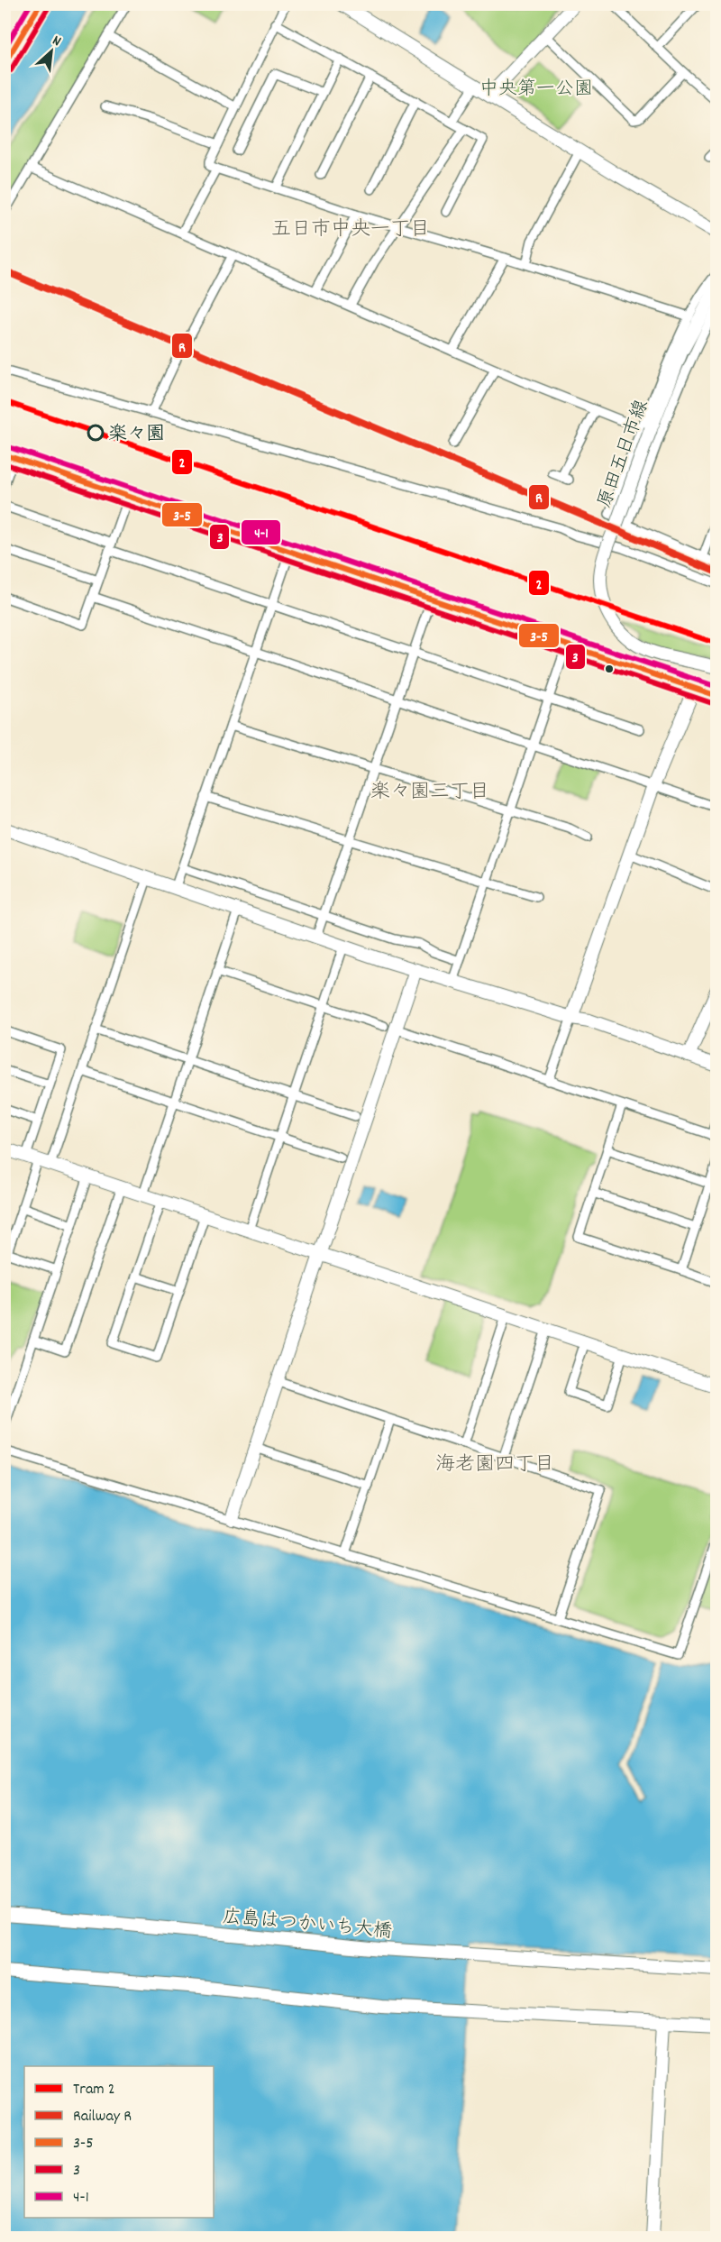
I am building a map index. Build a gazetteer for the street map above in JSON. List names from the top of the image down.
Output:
{
  "streets": {
    "street": ["原田五日市線", "広島はつかいち大橋"]
  },
  "districts": ["五日市中央一丁目", "楽々園三丁目", "海老園四丁目"],
  "parks": ["中央第一公園"],
  "places": ["楽々園"],
  "lines": [
    "transit line 3-5",
    "transit line 4-1",
    "transit line 3",
    "rail line R",
    "tram line 2"
  ],
  "legend": [
    "Tram 2",
    "Railway R",
    "3-5",
    "3",
    "4-1"
  ],
  "north": "top right"
}
